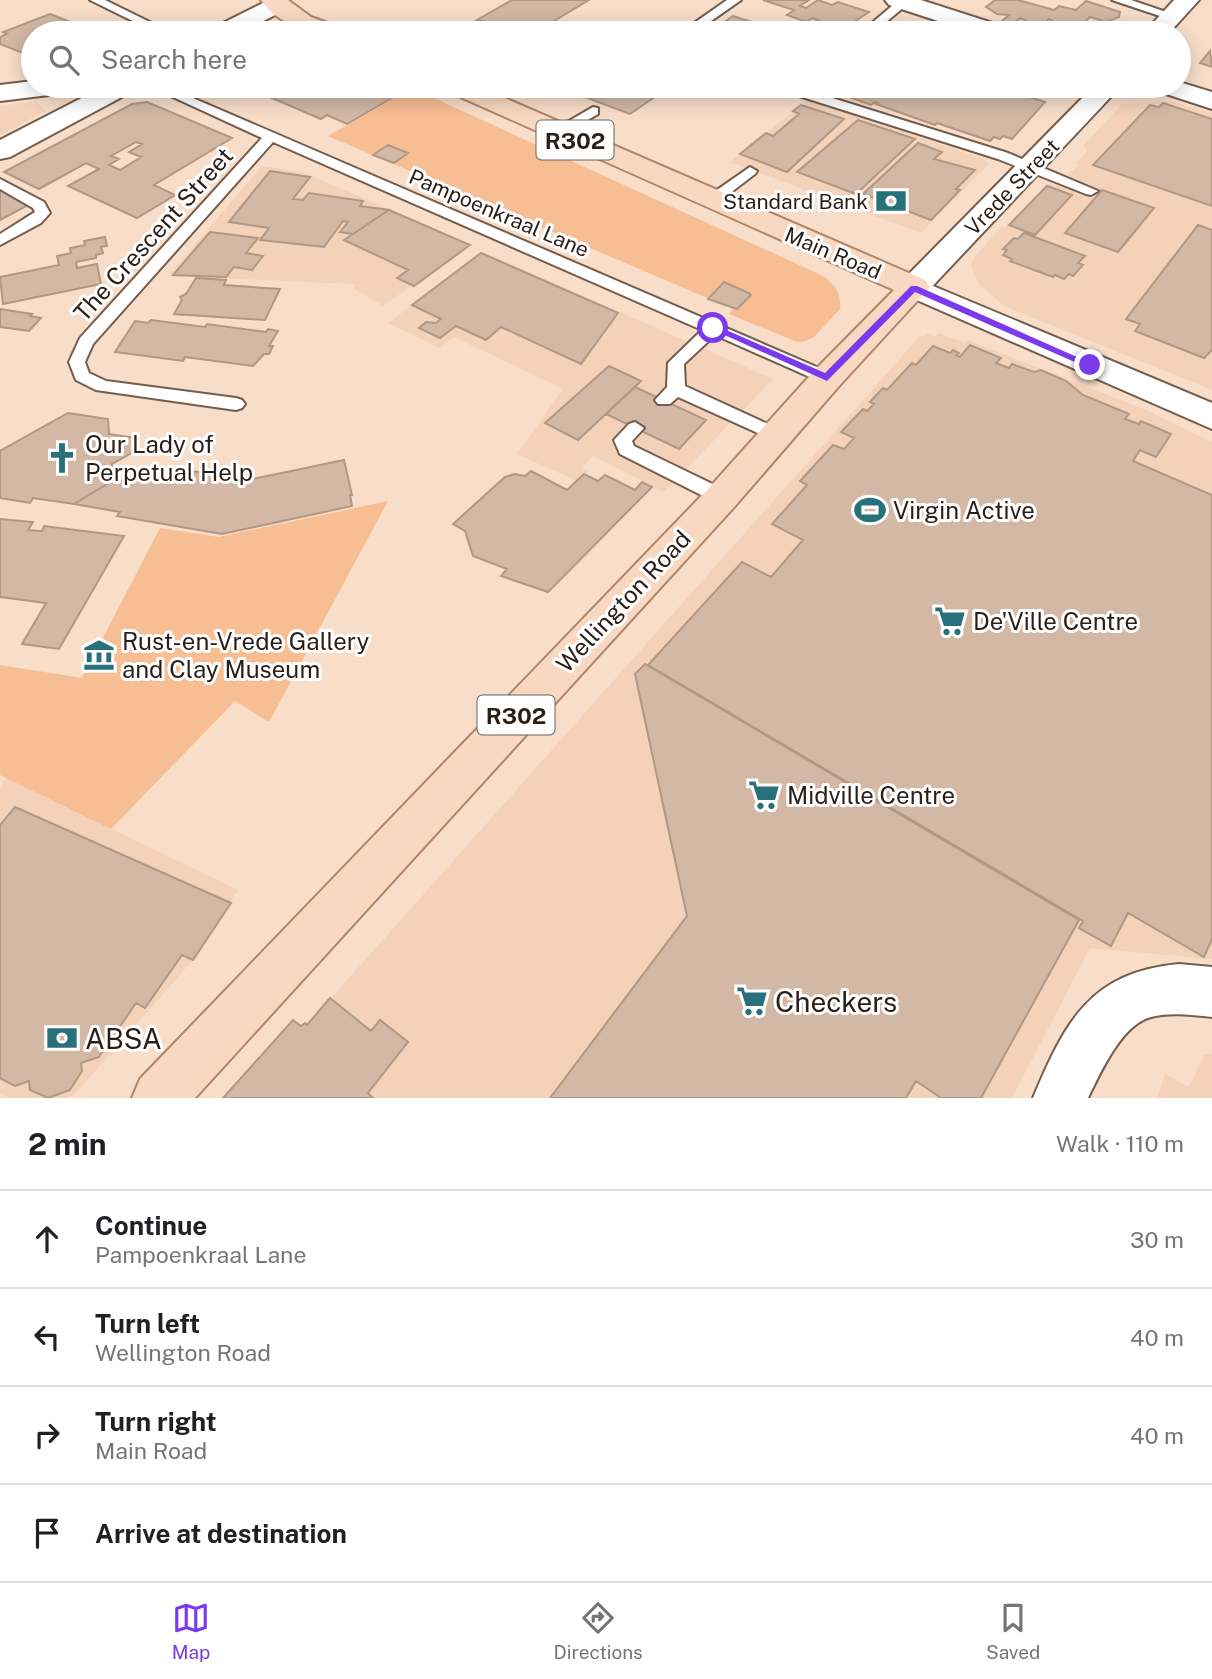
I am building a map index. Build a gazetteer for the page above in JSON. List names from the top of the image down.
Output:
{
  "streets": {
    "main road": ["R302", "Main Road", "Wellington Road"],
    "street": ["Vrede Street"],
    "lane": ["Pampoenkraal Lane", "The Crescent Street"]
  },
  "crossings": [
    ["Vrede Street", "Main Road"],
    ["Vrede Street", "Wellington Road"],
    ["Pampoenkraal Lane", "The Crescent Street"],
    ["Pampoenkraal Lane", "Wellington Road"],
    ["Main Road", "Wellington Road"]
  ],
  "places": {
    "bank": ["Standard Bank", "ABSA"],
    "church": ["Our Lady of Perpetual Help"],
    "sports": ["Virgin Active"],
    "supermarket": ["De'Ville Centre", "Midville Centre", "Checkers"],
    "museum": ["Rust-en-Vrede Gallery and Clay Museum"]
  },
  "page": {
    "search": "Search here",
    "heading": ["2 min", "Walk · 110 m"],
    "list": [
      ["Continue", "Pampoenkraal Lane", "30 m"],
      ["Turn left", "Wellington Road", "40 m"],
      ["Turn right", "Main Road", "40 m"],
      "Arrive at destination"
    ],
    "nav": ["Map", "Directions", "Saved"]
  }
}
